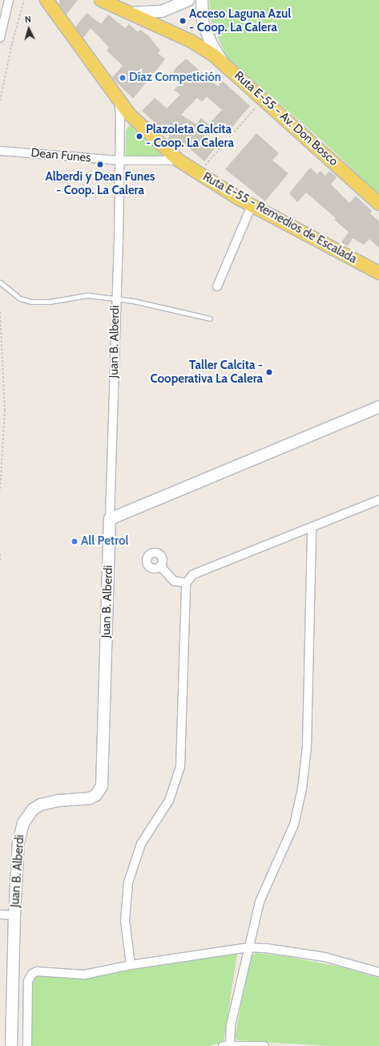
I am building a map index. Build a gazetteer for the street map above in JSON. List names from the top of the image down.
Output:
{
  "streets": {
    "main road": ["Ruta E-55 - Av. Don Bosco", "Ruta E-55 - Remedios de Escalada"],
    "street": ["Dean Funes", "Juan B. Alberdi"]
  },
  "crossings": [
    ["Dean Funes", "Ruta E-55 - Remedios de Escalada"],
    ["Dean Funes", "Juan B. Alberdi"],
    ["Ruta E-55 - Remedios de Escalada", "Juan B. Alberdi"]
  ],
  "places": [
    "Acceso Laguna Azul - Coop. La Calera",
    "Díaz Competición",
    "Plazoleta Calcita - Coop. La Calera",
    "Alberdi y Dean Funes - Coop. La Calera",
    "Taller Calcita - Cooperativa La Calera",
    "All Petrol"
  ],
  "north": "top"
}
